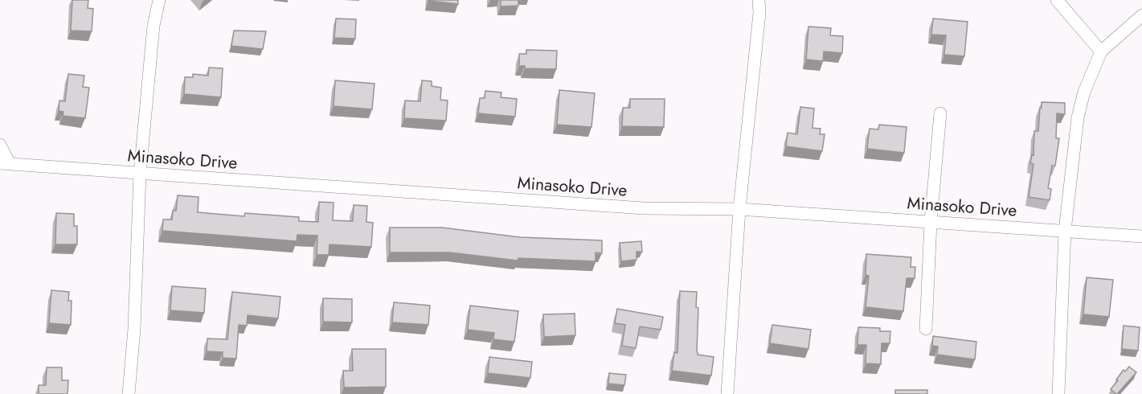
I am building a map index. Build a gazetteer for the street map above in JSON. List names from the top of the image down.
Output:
{
  "streets": {
    "street": ["Minasoko Drive"]
  }
}
